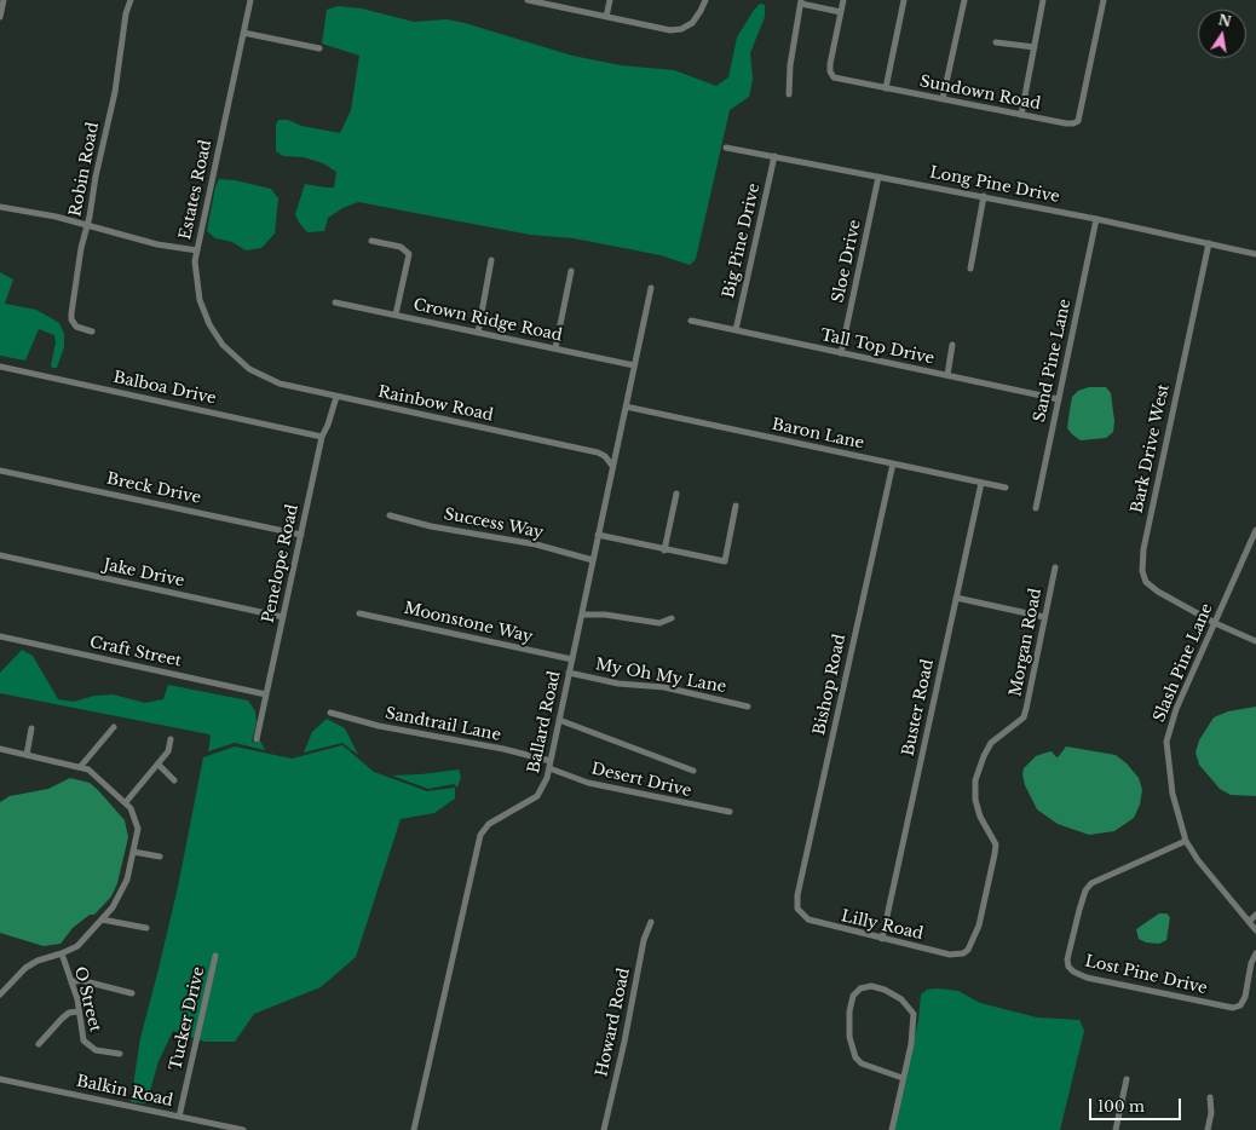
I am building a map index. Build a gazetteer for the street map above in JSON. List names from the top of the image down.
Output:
{
  "streets": {
    "street": [
      "Sundown Road",
      "Robin Road",
      "Long Pine Drive",
      "Estates Road",
      "Big Pine Drive",
      "Sloe Drive",
      "Crown Ridge Road",
      "Tall Top Drive",
      "Sand Pine Lane",
      "Balboa Drive",
      "Rainbow Road",
      "Baron Lane",
      "Bark Drive West",
      "Breck Drive",
      "Success Way",
      "Penelope Road",
      "Jake Drive",
      "Moonstone Way",
      "Morgan Road",
      "Craft Street",
      "Slash Pine Lane",
      "My Oh My Lane",
      "Bishop Road",
      "Buster Road",
      "Ballard Road",
      "Sandtrail Lane",
      "Desert Drive",
      "Lilly Road",
      "Lost Pine Drive",
      "O Street",
      "Tucker Drive",
      "Howard Road",
      "Balkin Road"
    ]
  },
  "crossings": [
    ["Long Pine Drive", "Big Pine Drive"],
    ["Long Pine Drive", "Sloe Drive"],
    ["Long Pine Drive", "Sand Pine Lane"],
    ["Long Pine Drive", "Bark Drive West"],
    ["Estates Road", "Rainbow Road"],
    ["Big Pine Drive", "Tall Top Drive"],
    ["Sloe Drive", "Tall Top Drive"],
    ["Crown Ridge Road", "Ballard Road"],
    ["Tall Top Drive", "Sand Pine Lane"],
    ["Balboa Drive", "Penelope Road"],
    ["Rainbow Road", "Penelope Road"],
    ["Rainbow Road", "Ballard Road"],
    ["Baron Lane", "Bishop Road"],
    ["Baron Lane", "Buster Road"],
    ["Baron Lane", "Ballard Road"],
    ["Bark Drive West", "Slash Pine Lane"],
    ["Breck Drive", "Penelope Road"],
    ["Success Way", "Ballard Road"],
    ["Penelope Road", "Jake Drive"],
    ["Penelope Road", "Craft Street"],
    ["Moonstone Way", "Ballard Road"],
    ["Morgan Road", "Lilly Road"],
    ["Slash Pine Lane", "Lost Pine Drive"],
    ["My Oh My Lane", "Ballard Road"],
    ["Bishop Road", "Lilly Road"],
    ["Buster Road", "Lilly Road"],
    ["Ballard Road", "Sandtrail Lane"],
    ["Ballard Road", "Desert Drive"],
    ["Tucker Drive", "Balkin Road"]
  ],
  "scale_bar": "100 m",
  "north": "top"
}
